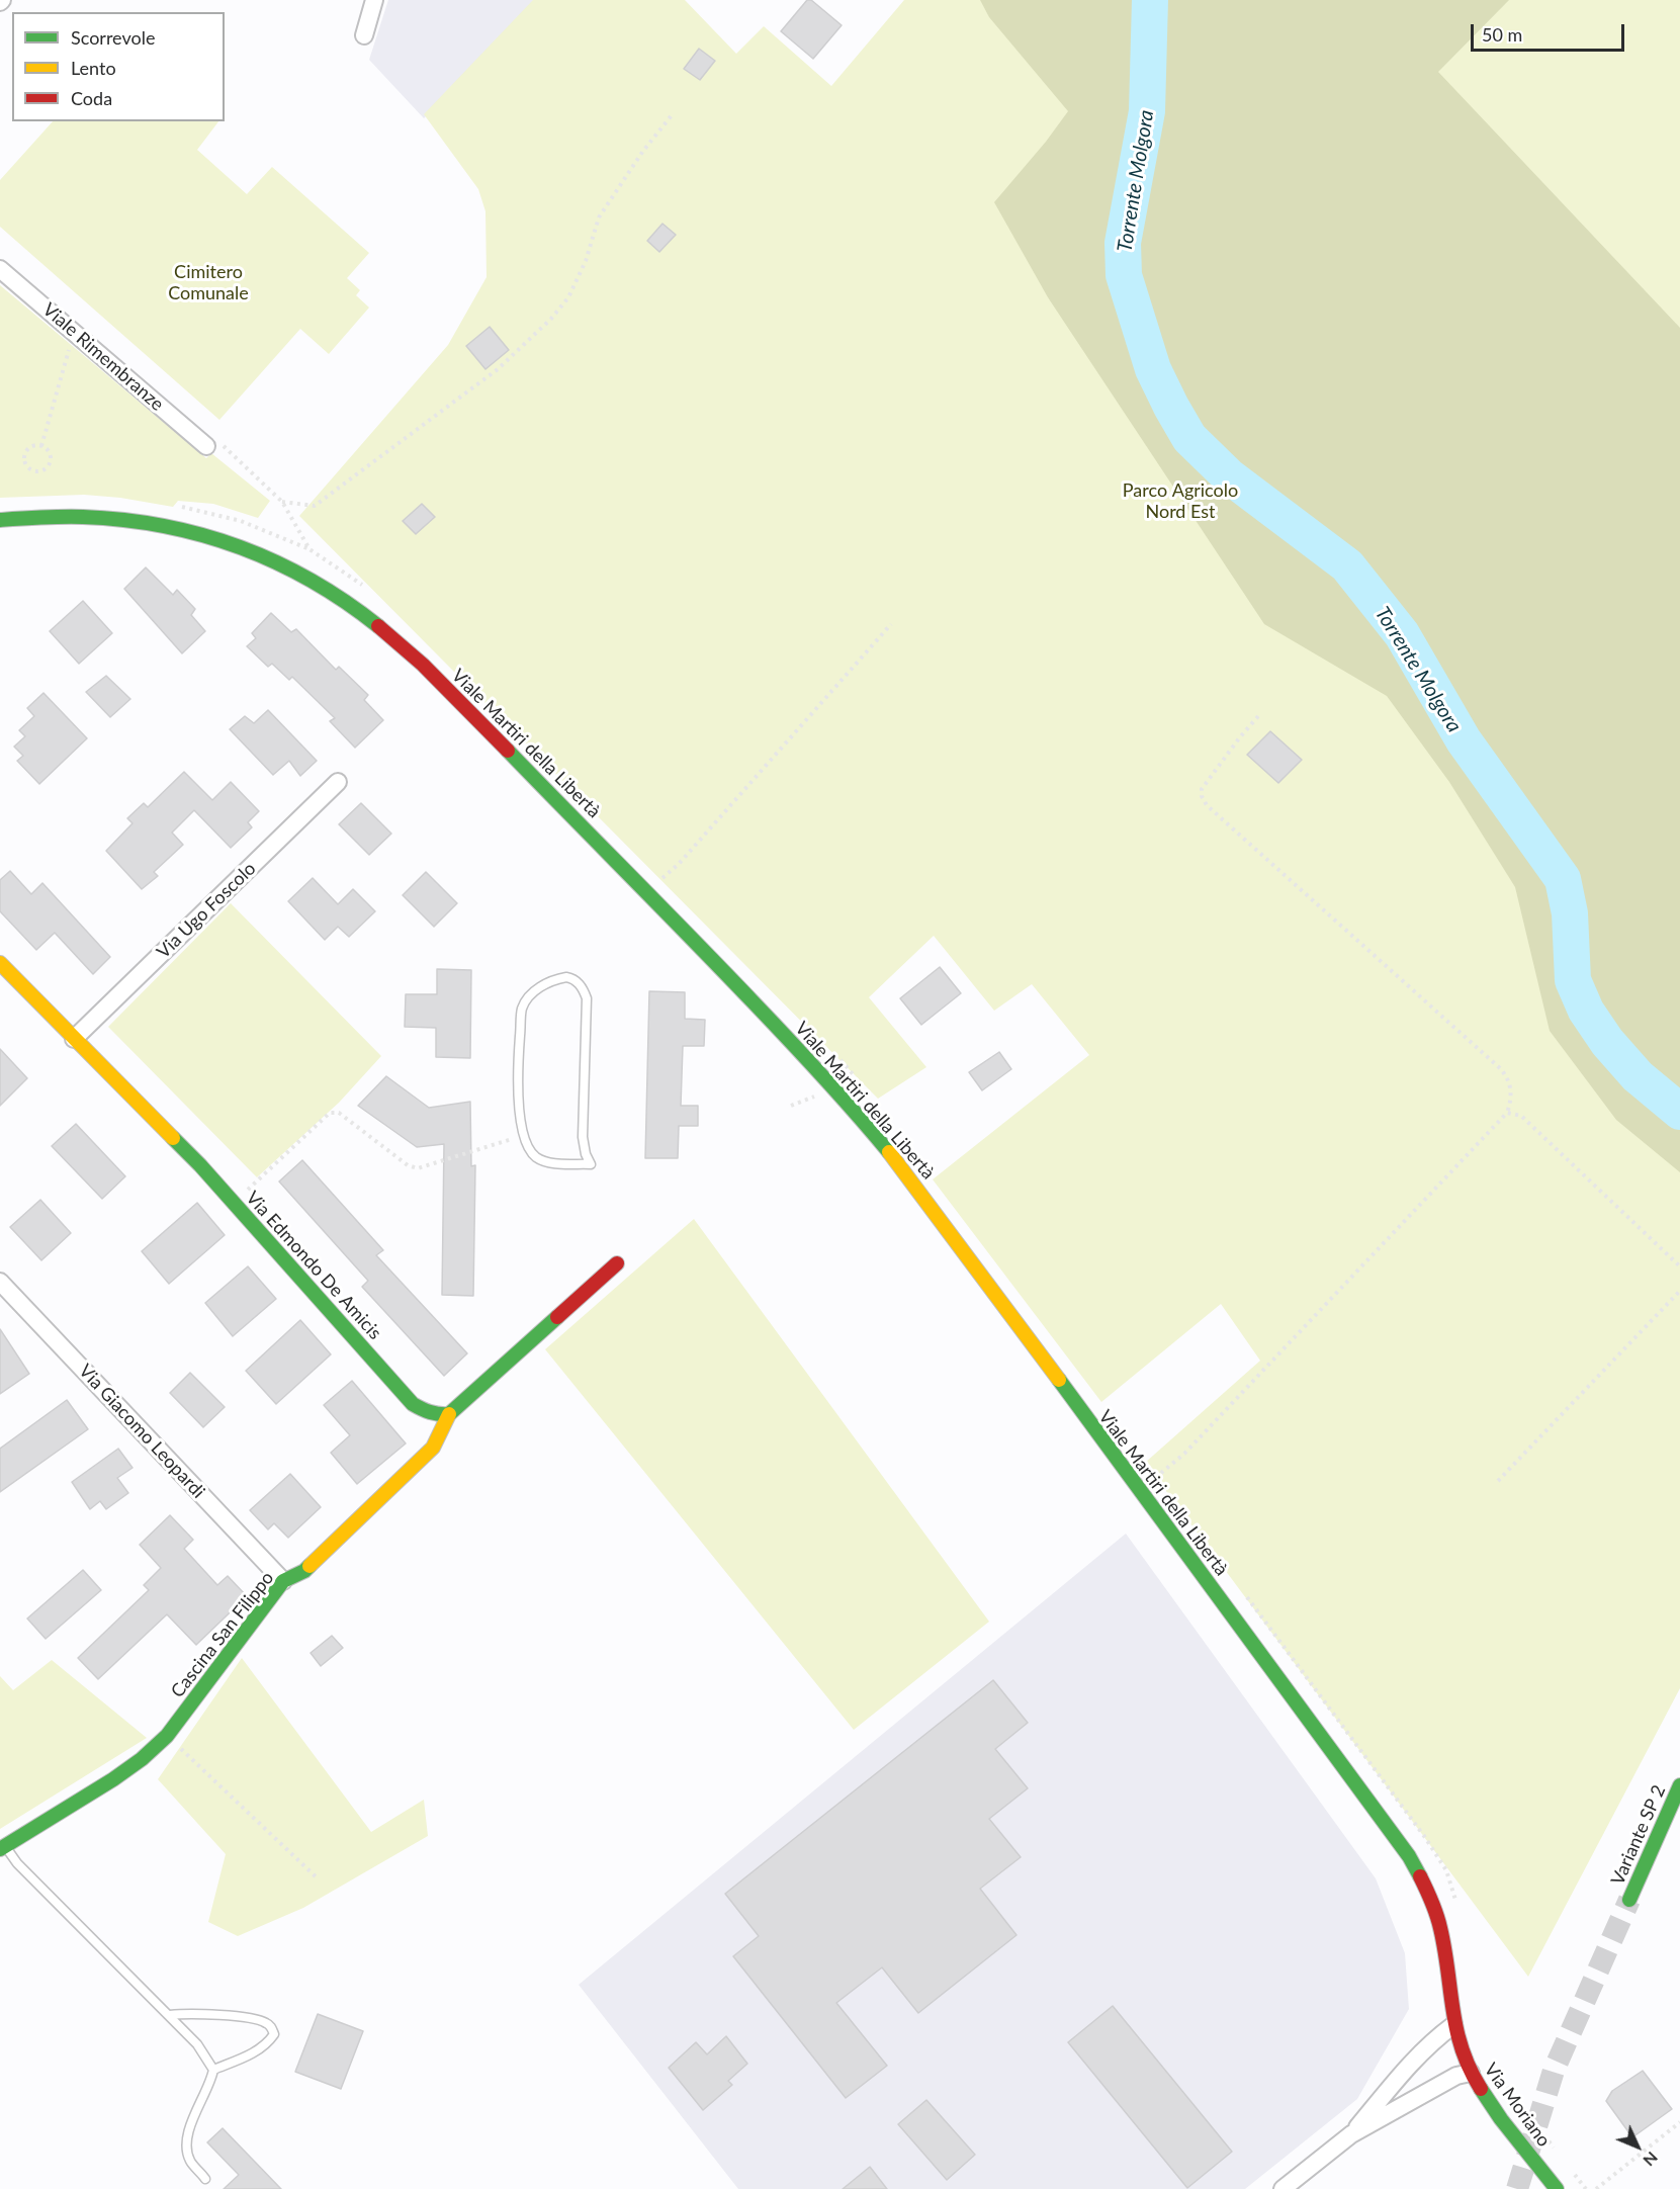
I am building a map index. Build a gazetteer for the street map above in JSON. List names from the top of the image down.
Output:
{
  "streets": {
    "street": [
      "Viale Rimembranze",
      "Viale Martiri della Libertà",
      "Via Ugo Foscolo",
      "Via Edmondo De Amicis",
      "Via Giacomo Leopardi",
      "Cascina San Filippo",
      "Variante SP 2",
      "Via Moriano"
    ]
  },
  "crossings": [
    ["Viale Martiri della Libertà", "Via Moriano"],
    ["Via Ugo Foscolo", "Via Edmondo De Amicis"],
    ["Via Edmondo De Amicis", "Cascina San Filippo"],
    ["Via Giacomo Leopardi", "Cascina San Filippo"]
  ],
  "water": ["Torrente Molgora"],
  "parks": ["Cimitero Comunale", "Parco Agricolo Nord Est"],
  "legend": ["Scorrevole", "Lento", "Coda"],
  "scale_bar": "50 m",
  "north": "bottom right"
}
